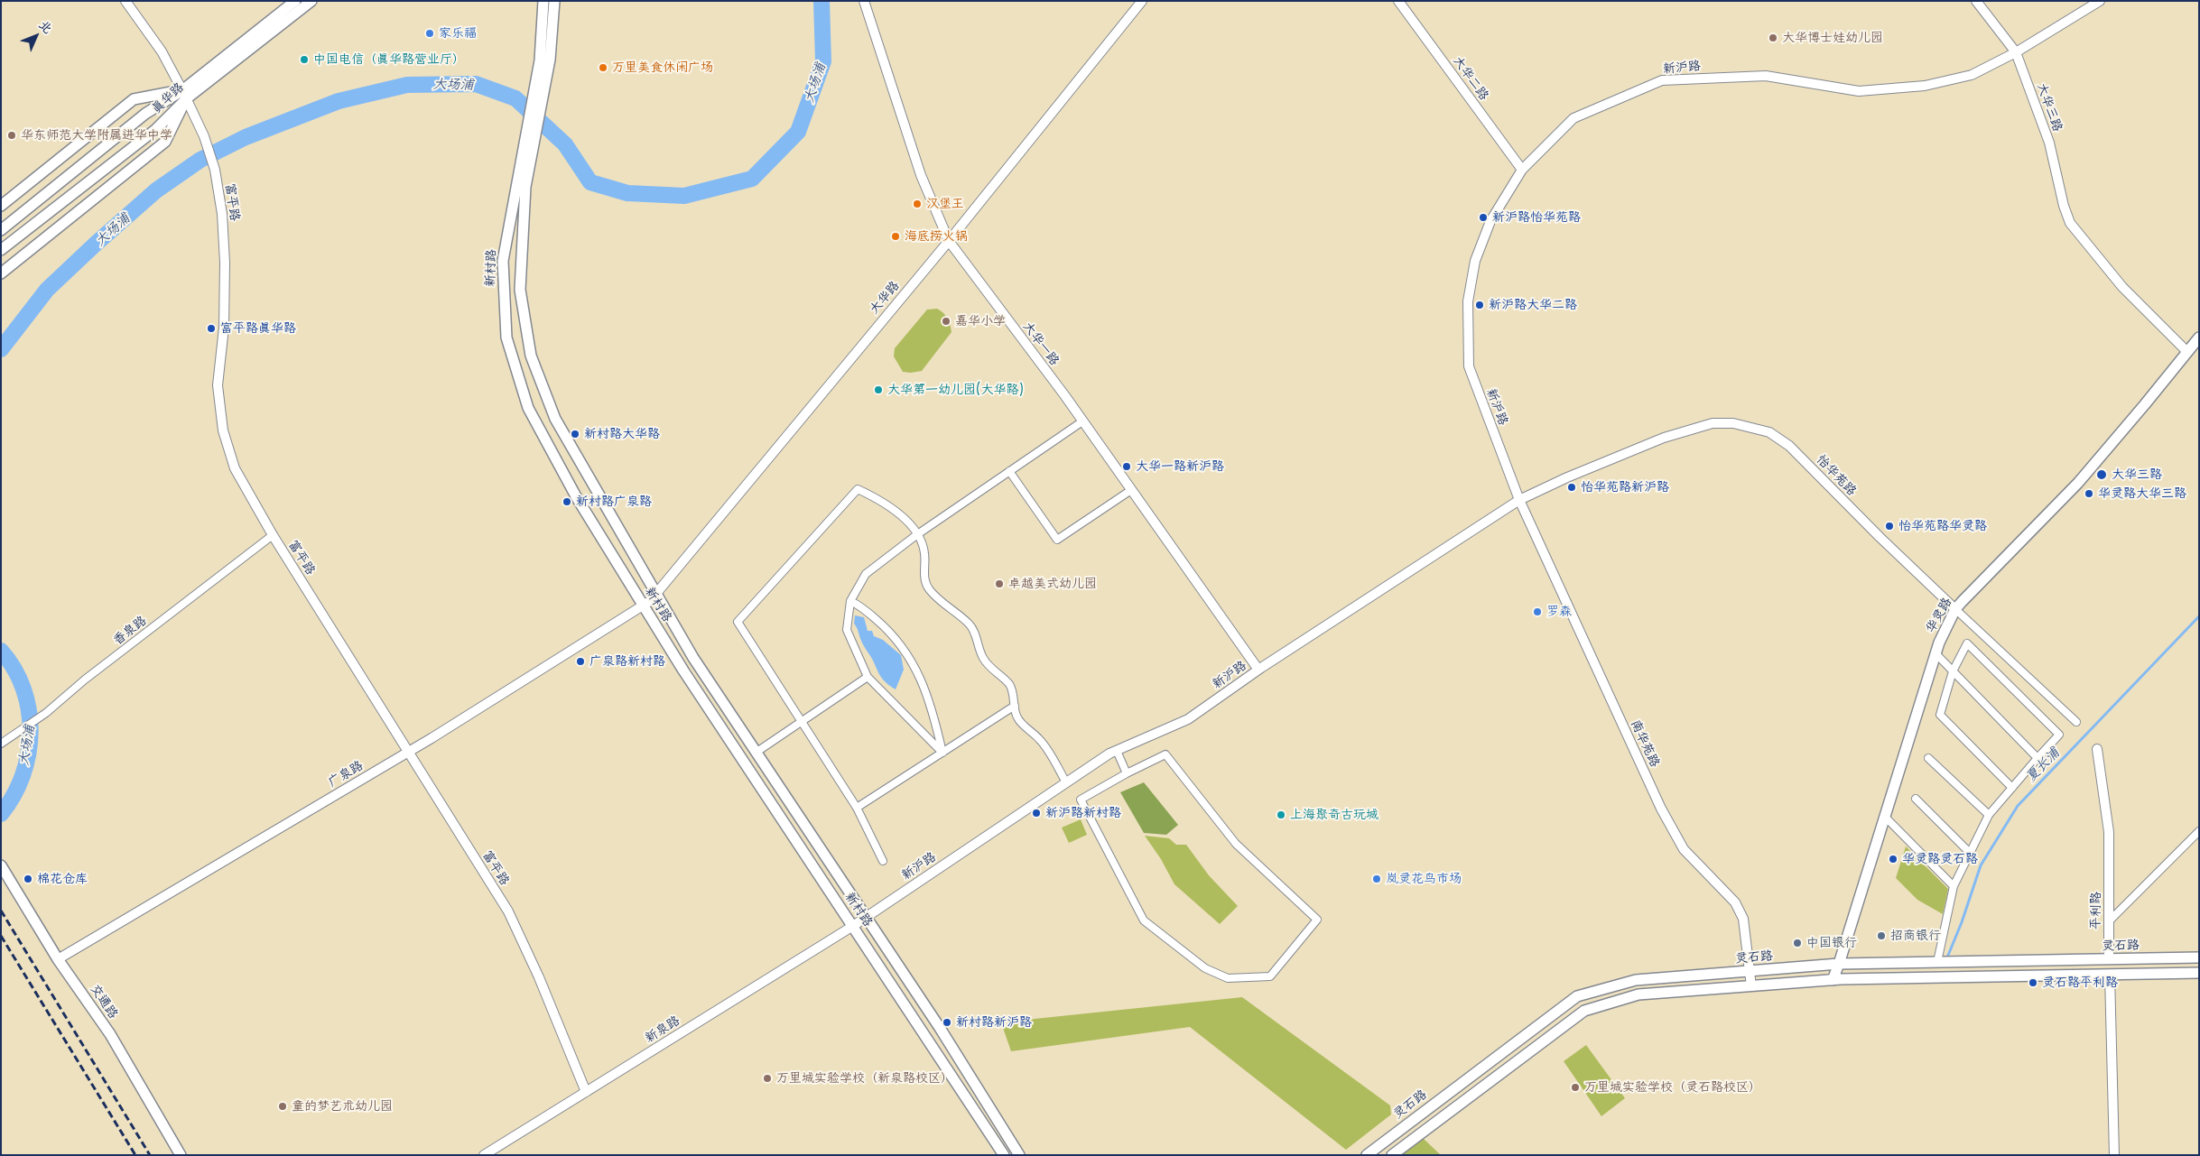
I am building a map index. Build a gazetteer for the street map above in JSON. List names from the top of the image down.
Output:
{
  "streets": {
    "main road": [
      "真华路",
      "新村路",
      "华灵路",
      "灵石路",
      "交通路"
    ],
    "street": [
      "新沪路",
      "大华二路",
      "大华三路",
      "富平路",
      "大华路",
      "大华一路",
      "怡华苑路",
      "香泉路",
      "南华苑路",
      "广泉路",
      "平利路",
      "新泉路"
    ]
  },
  "crossings": [
    ["新沪路", "大华二路"],
    ["新沪路", "大华三路"],
    ["新沪路", "新村路"],
    ["新沪路", "大华一路"],
    ["新沪路", "怡华苑路"],
    ["新沪路", "南华苑路"],
    ["新沪路", "新泉路"],
    ["真华路", "富平路"],
    ["大华三路", "华灵路"],
    ["富平路", "香泉路"],
    ["富平路", "广泉路"],
    ["富平路", "新泉路"],
    ["新村路", "大华路"],
    ["新村路", "广泉路"],
    ["新村路", "新泉路"],
    ["大华路", "大华一路"],
    ["大华路", "广泉路"],
    ["怡华苑路", "华灵路"],
    ["怡华苑路", "南华苑路"],
    ["华灵路", "灵石路"],
    ["南华苑路", "灵石路"],
    ["广泉路", "交通路"],
    ["平利路", "灵石路"]
  ],
  "water": ["大场浦", "夏长浦"],
  "places": [
    "家乐福",
    "大华博士娃幼儿园",
    "中国电信（真华路营业厅）",
    "万里美食休闲广场",
    "华东师范大学附属进华中学",
    "汉堡王",
    "新沪路怡华苑路",
    "海底捞火锅",
    "新沪路大华二路",
    "嘉华小学",
    "富平路真华路",
    "大华第一幼儿园(大华路)",
    "新村路大华路",
    "大华一路新沪路",
    "大华三路",
    "怡华苑路新沪路",
    "华灵路大华三路",
    "新村路广泉路",
    "怡华苑路华灵路",
    "卓越美式幼儿园",
    "罗森",
    "广泉路新村路",
    "新沪路新村路",
    "上海聚奇古玩城",
    "华灵路灵石路",
    "棉花仓库",
    "岚灵花鸟市场",
    "招商银行",
    "中国银行",
    "灵石路平利路",
    "新村路新沪路",
    "万里城实验学校（新泉路校区）",
    "万里城实验学校（灵石路校区）",
    "童的梦艺术幼儿园"
  ],
  "north": "top right"
}
